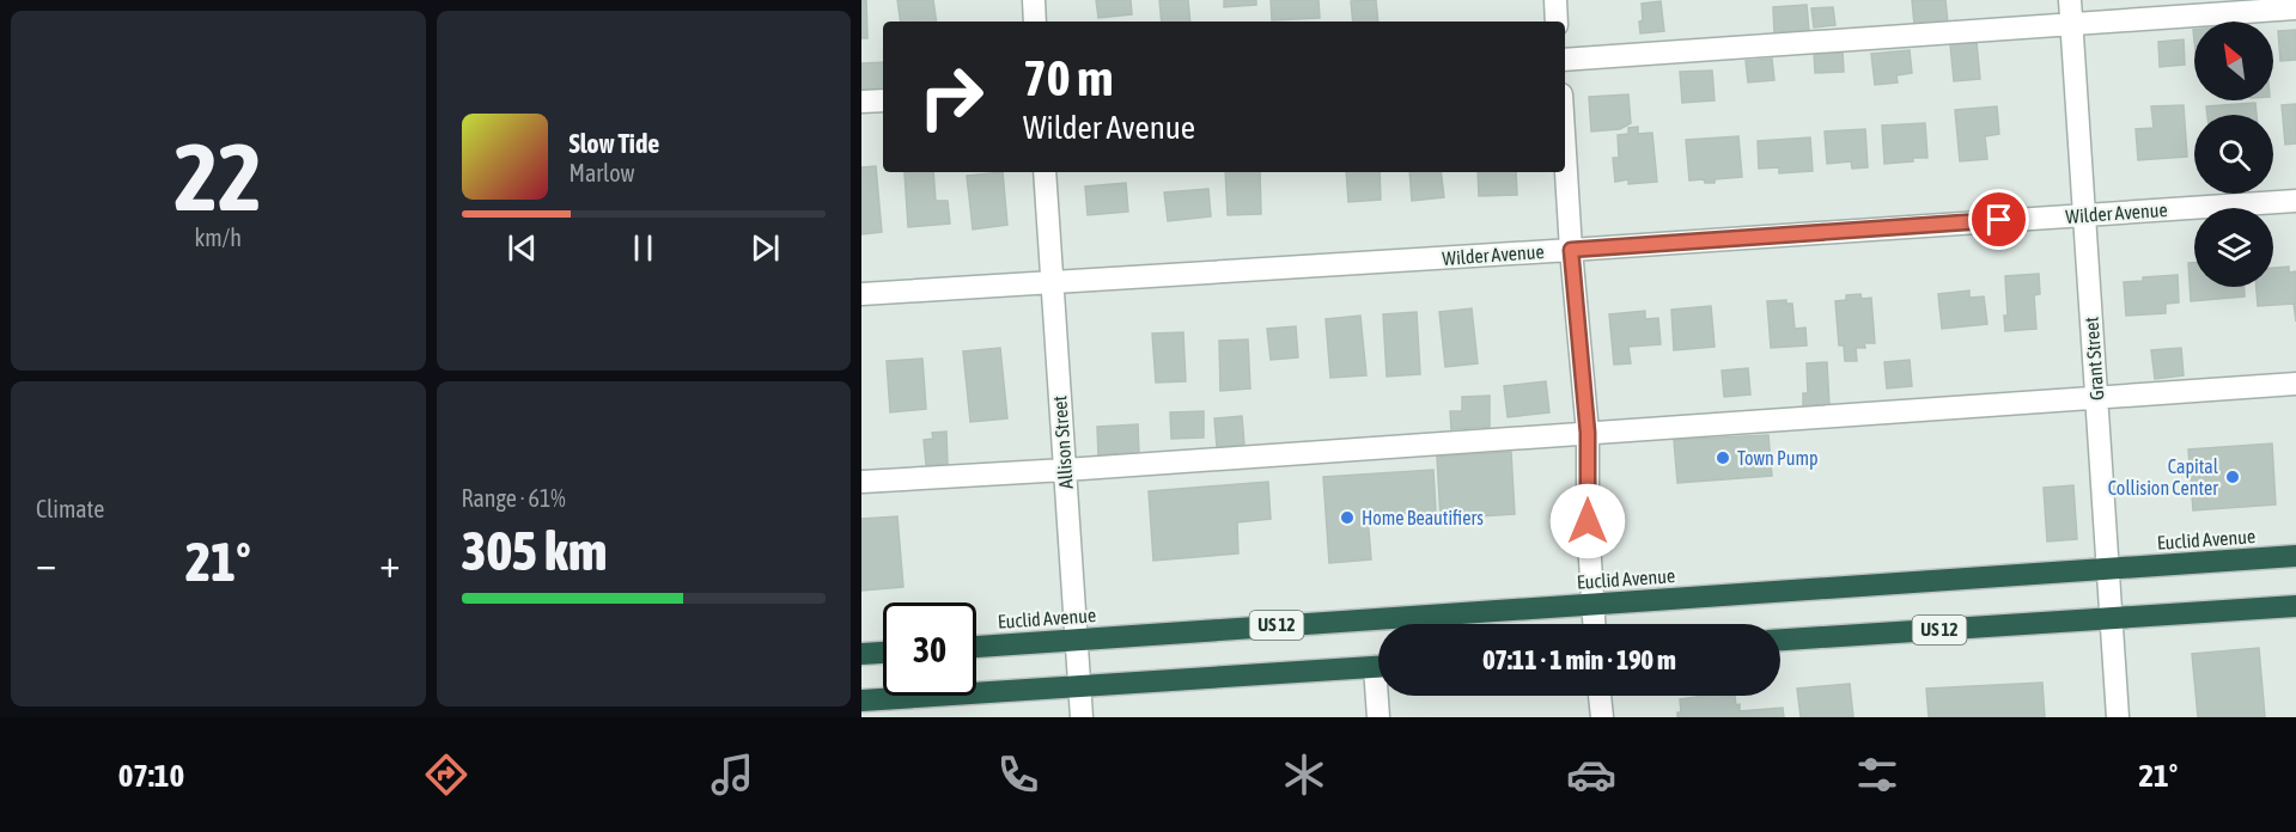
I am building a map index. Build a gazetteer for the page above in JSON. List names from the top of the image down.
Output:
{
  "streets": {
    "highway": ["Euclid Avenue", "US 12"],
    "street": ["Wilder Avenue", "Grant Street", "Allison Street"]
  },
  "crossings": [
    ["Wilder Avenue", "Grant Street"],
    ["Wilder Avenue", "Allison Street"],
    ["Grant Street", "Euclid Avenue"],
    ["Grant Street", "US 12"],
    ["Allison Street", "Euclid Avenue"]
  ],
  "places": ["Town Pump", "Capital Collision Center", "Home Beautifiers"],
  "north": "top left",
  "page": {
    "tile": [
      ["22", "km/h"],
      "Climate",
      ["Range · 61%", "305 km"]
    ],
    "turn": ["70 m", "Wilder Avenue"],
    "song": ["Slow Tide", "Marlow"],
    "heat": ["−", "21°", "+"],
    "limit": "30",
    "trip": "07:11 · 1 min · 190 m",
    "tabs": ["07:10", "21°"]
  }
}
